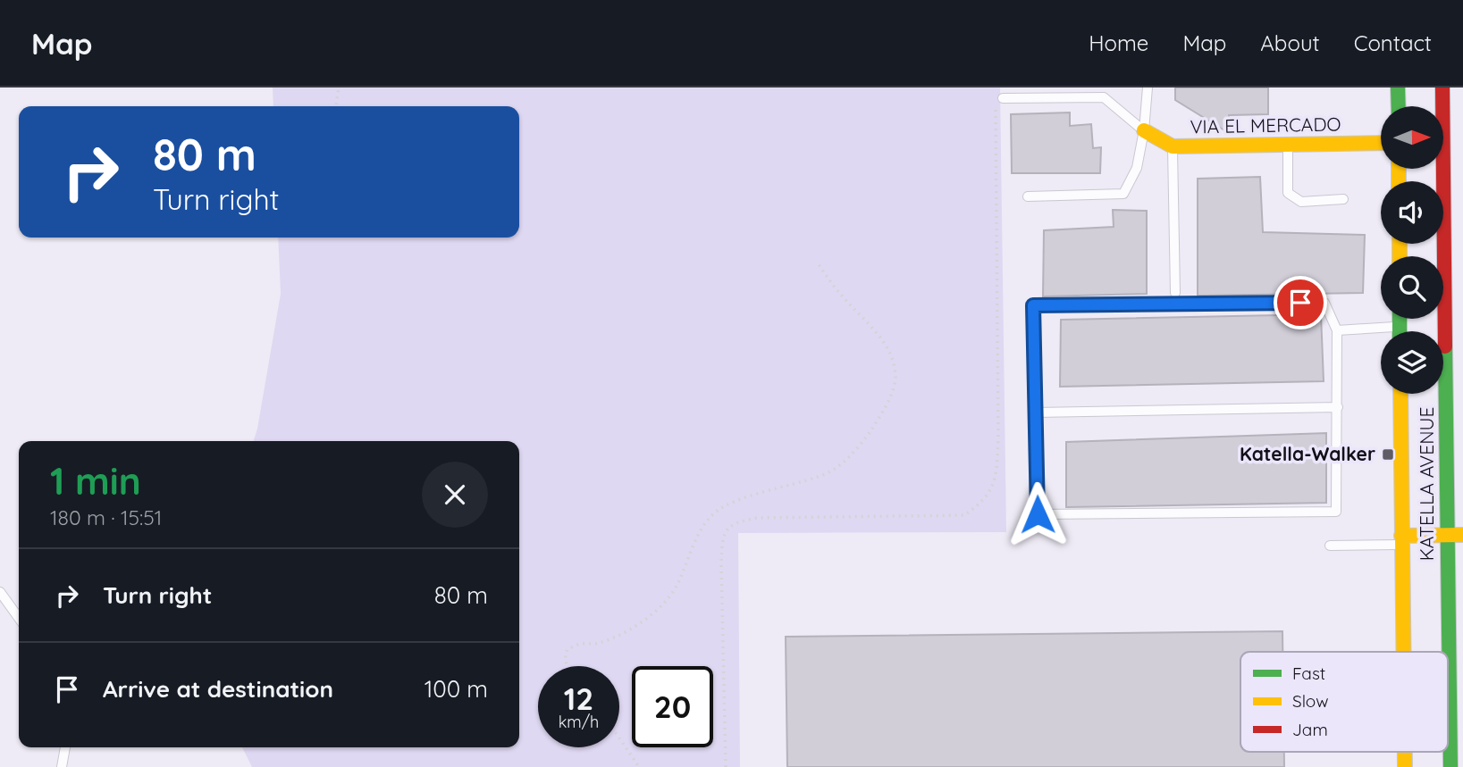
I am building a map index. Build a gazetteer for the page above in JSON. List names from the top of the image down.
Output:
{
  "streets": {
    "main road": ["VIA EL MERCADO", "KATELLA AVENUE"]
  },
  "places": {
    "transit": ["Katella-Walker"]
  },
  "legend": ["Fast", "Slow", "Jam"],
  "north": "right",
  "page": {
    "header": "Map",
    "nav": [
      "Home",
      "Map",
      "About",
      "Contact"
    ],
    "turn": ["80 m", "Turn right"],
    "heading": ["1 min", "180 m · 15:51"],
    "list": [
      {
        "name": "Turn right",
        "value": "80 m"
      },
      {
        "name": "Arrive at destination",
        "value": "100 m"
      }
    ],
    "speed": "12 km/h",
    "limit": "20"
  }
}
